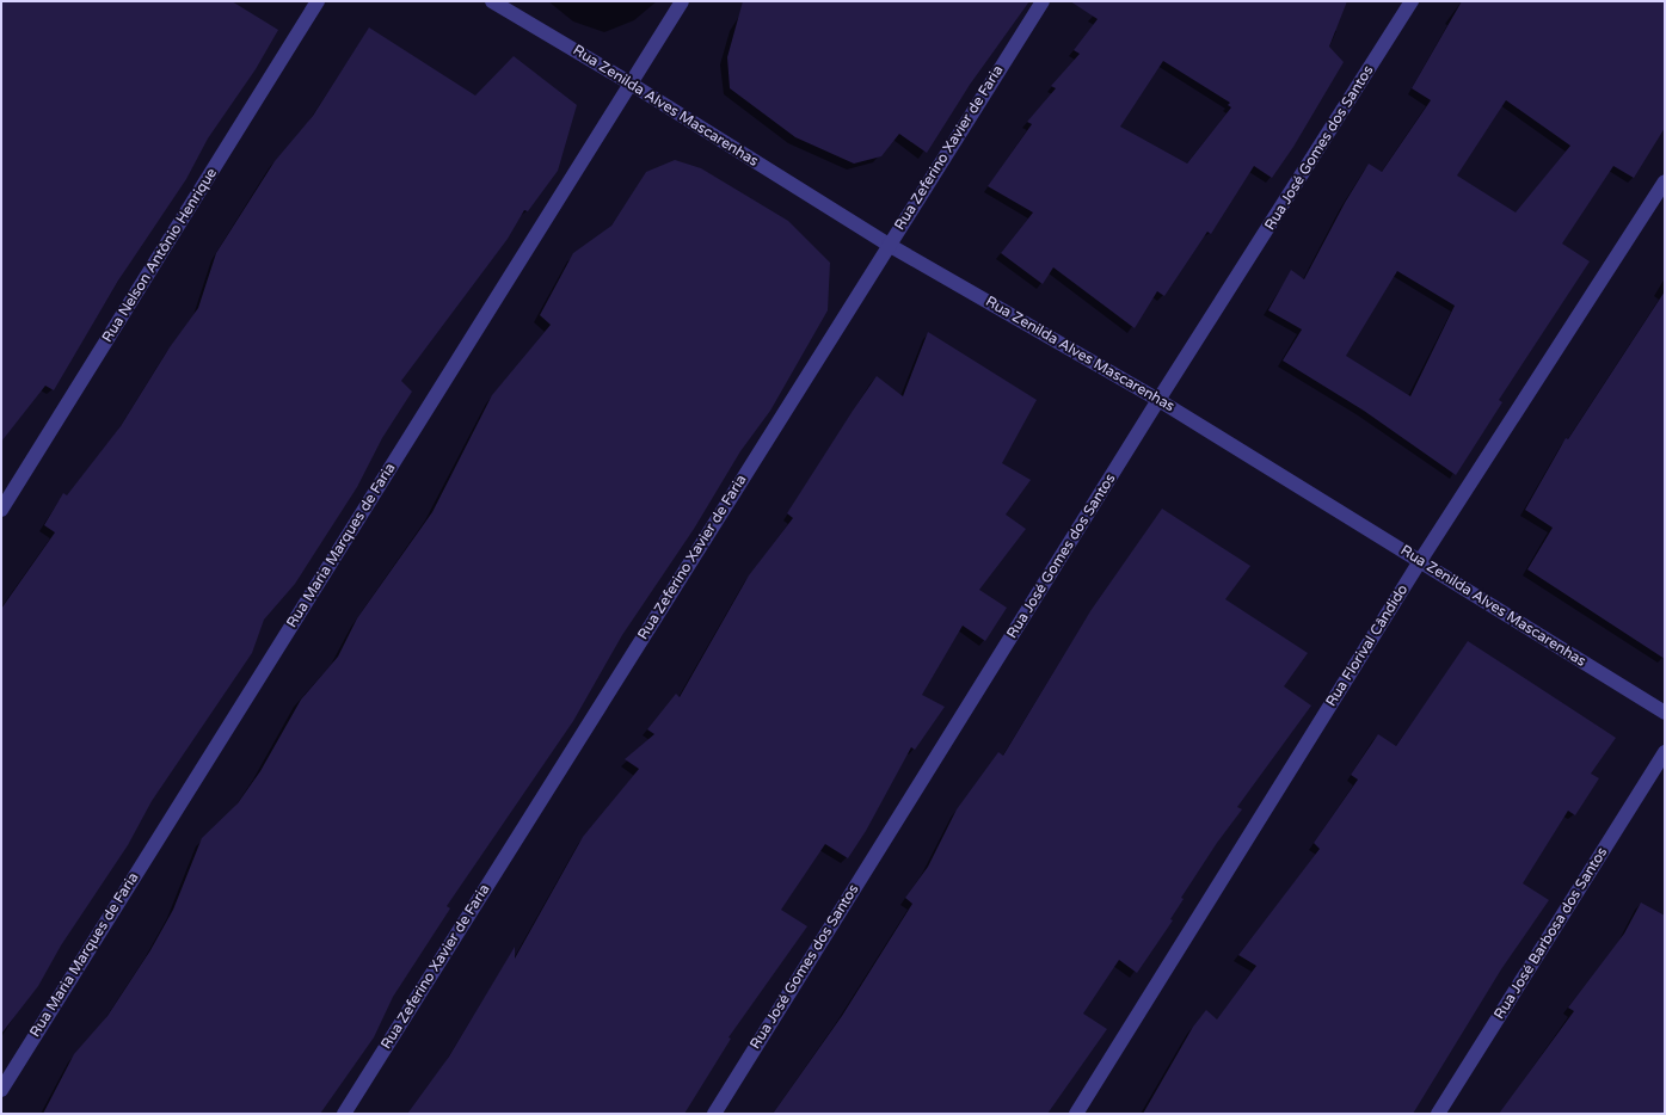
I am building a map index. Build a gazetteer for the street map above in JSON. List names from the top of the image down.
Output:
{
  "streets": {
    "street": [
      "Rua Zenilda Alves Mascarenhas",
      "Rua Zeferino Xavier de Faria",
      "Rua José Gomes dos Santos",
      "Rua Nelson Antônio Henrique",
      "Rua Maria Marques de Faria",
      "Rua Florival Cândido",
      "Rua José Barbosa dos Santos"
    ]
  },
  "crossings": [
    ["Rua Zenilda Alves Mascarenhas", "Rua Zeferino Xavier de Faria"],
    ["Rua Zenilda Alves Mascarenhas", "Rua José Gomes dos Santos"],
    ["Rua Zenilda Alves Mascarenhas", "Rua Maria Marques de Faria"],
    ["Rua Zenilda Alves Mascarenhas", "Rua Florival Cândido"]
  ]
}
